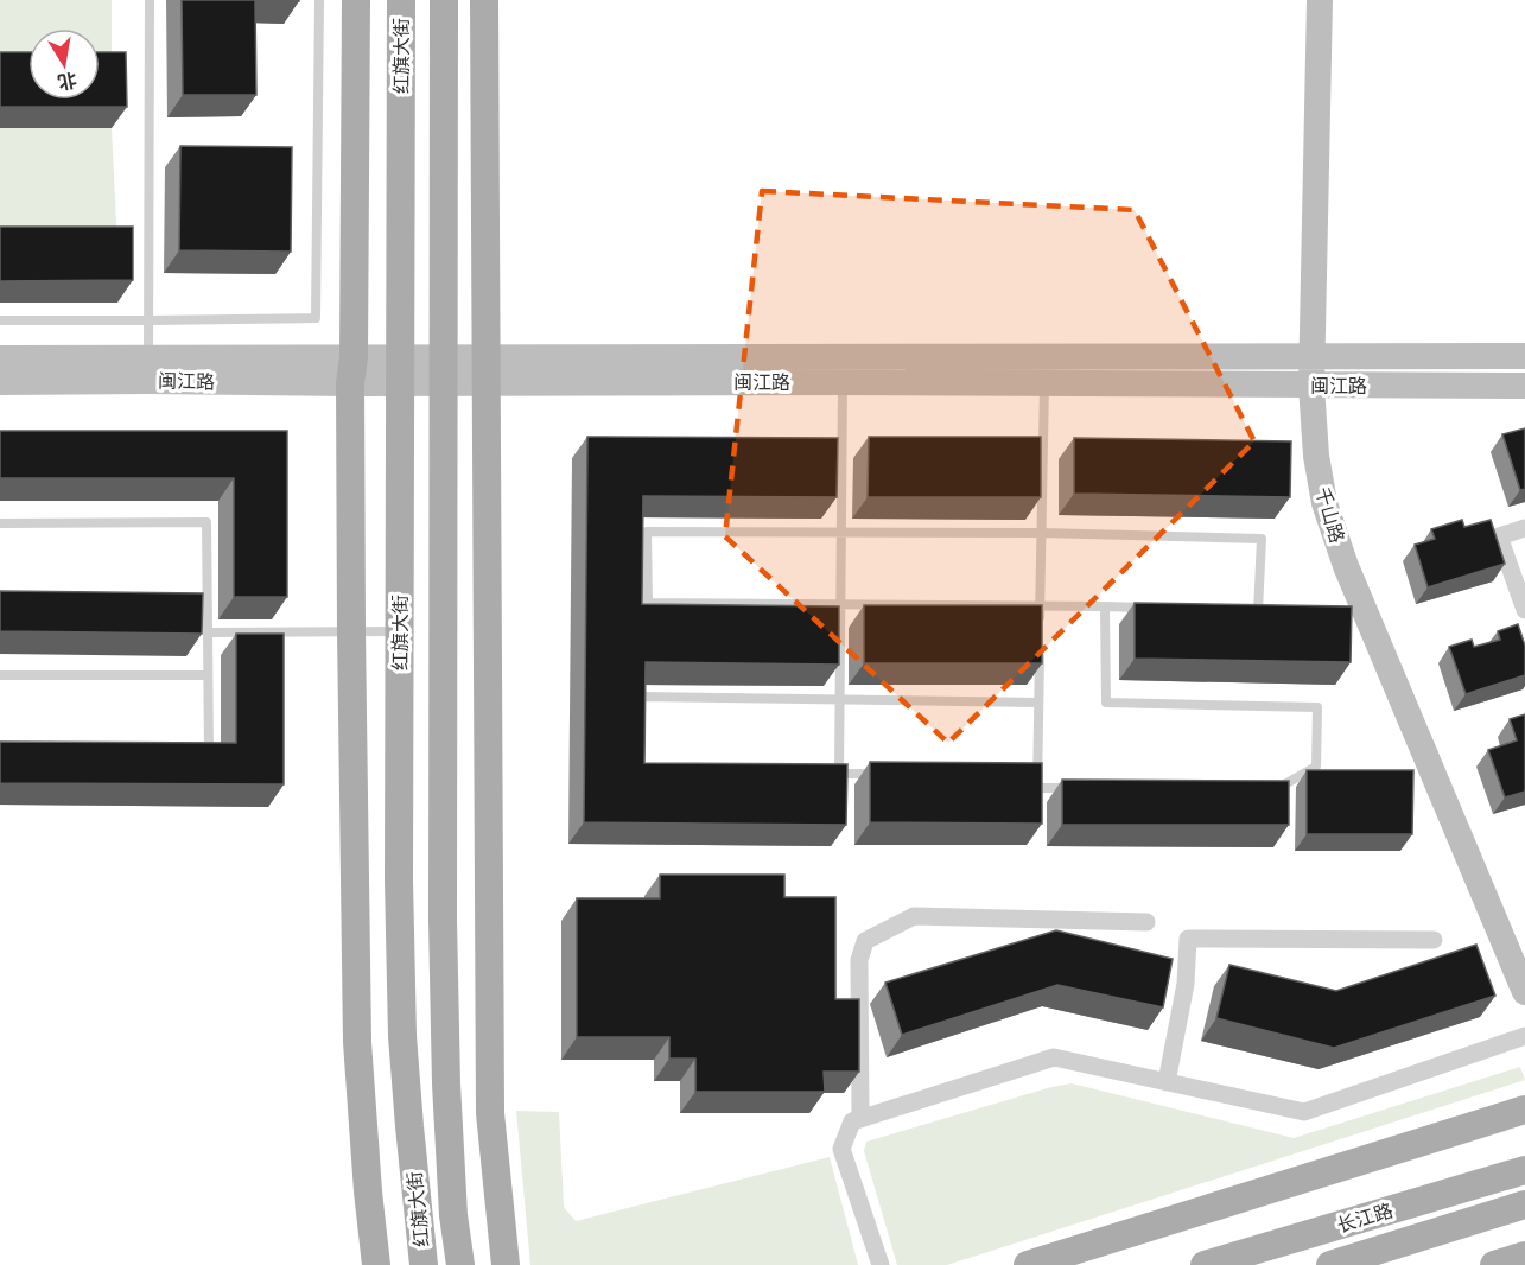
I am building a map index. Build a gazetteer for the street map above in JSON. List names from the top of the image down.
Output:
{
  "streets": {
    "main road": [
      "红旗大街",
      "闽江路",
      "千山路",
      "长江路"
    ]
  },
  "crossings": [
    ["红旗大街", "闽江路"],
    ["闽江路", "千山路"]
  ],
  "north": "bottom"
}
